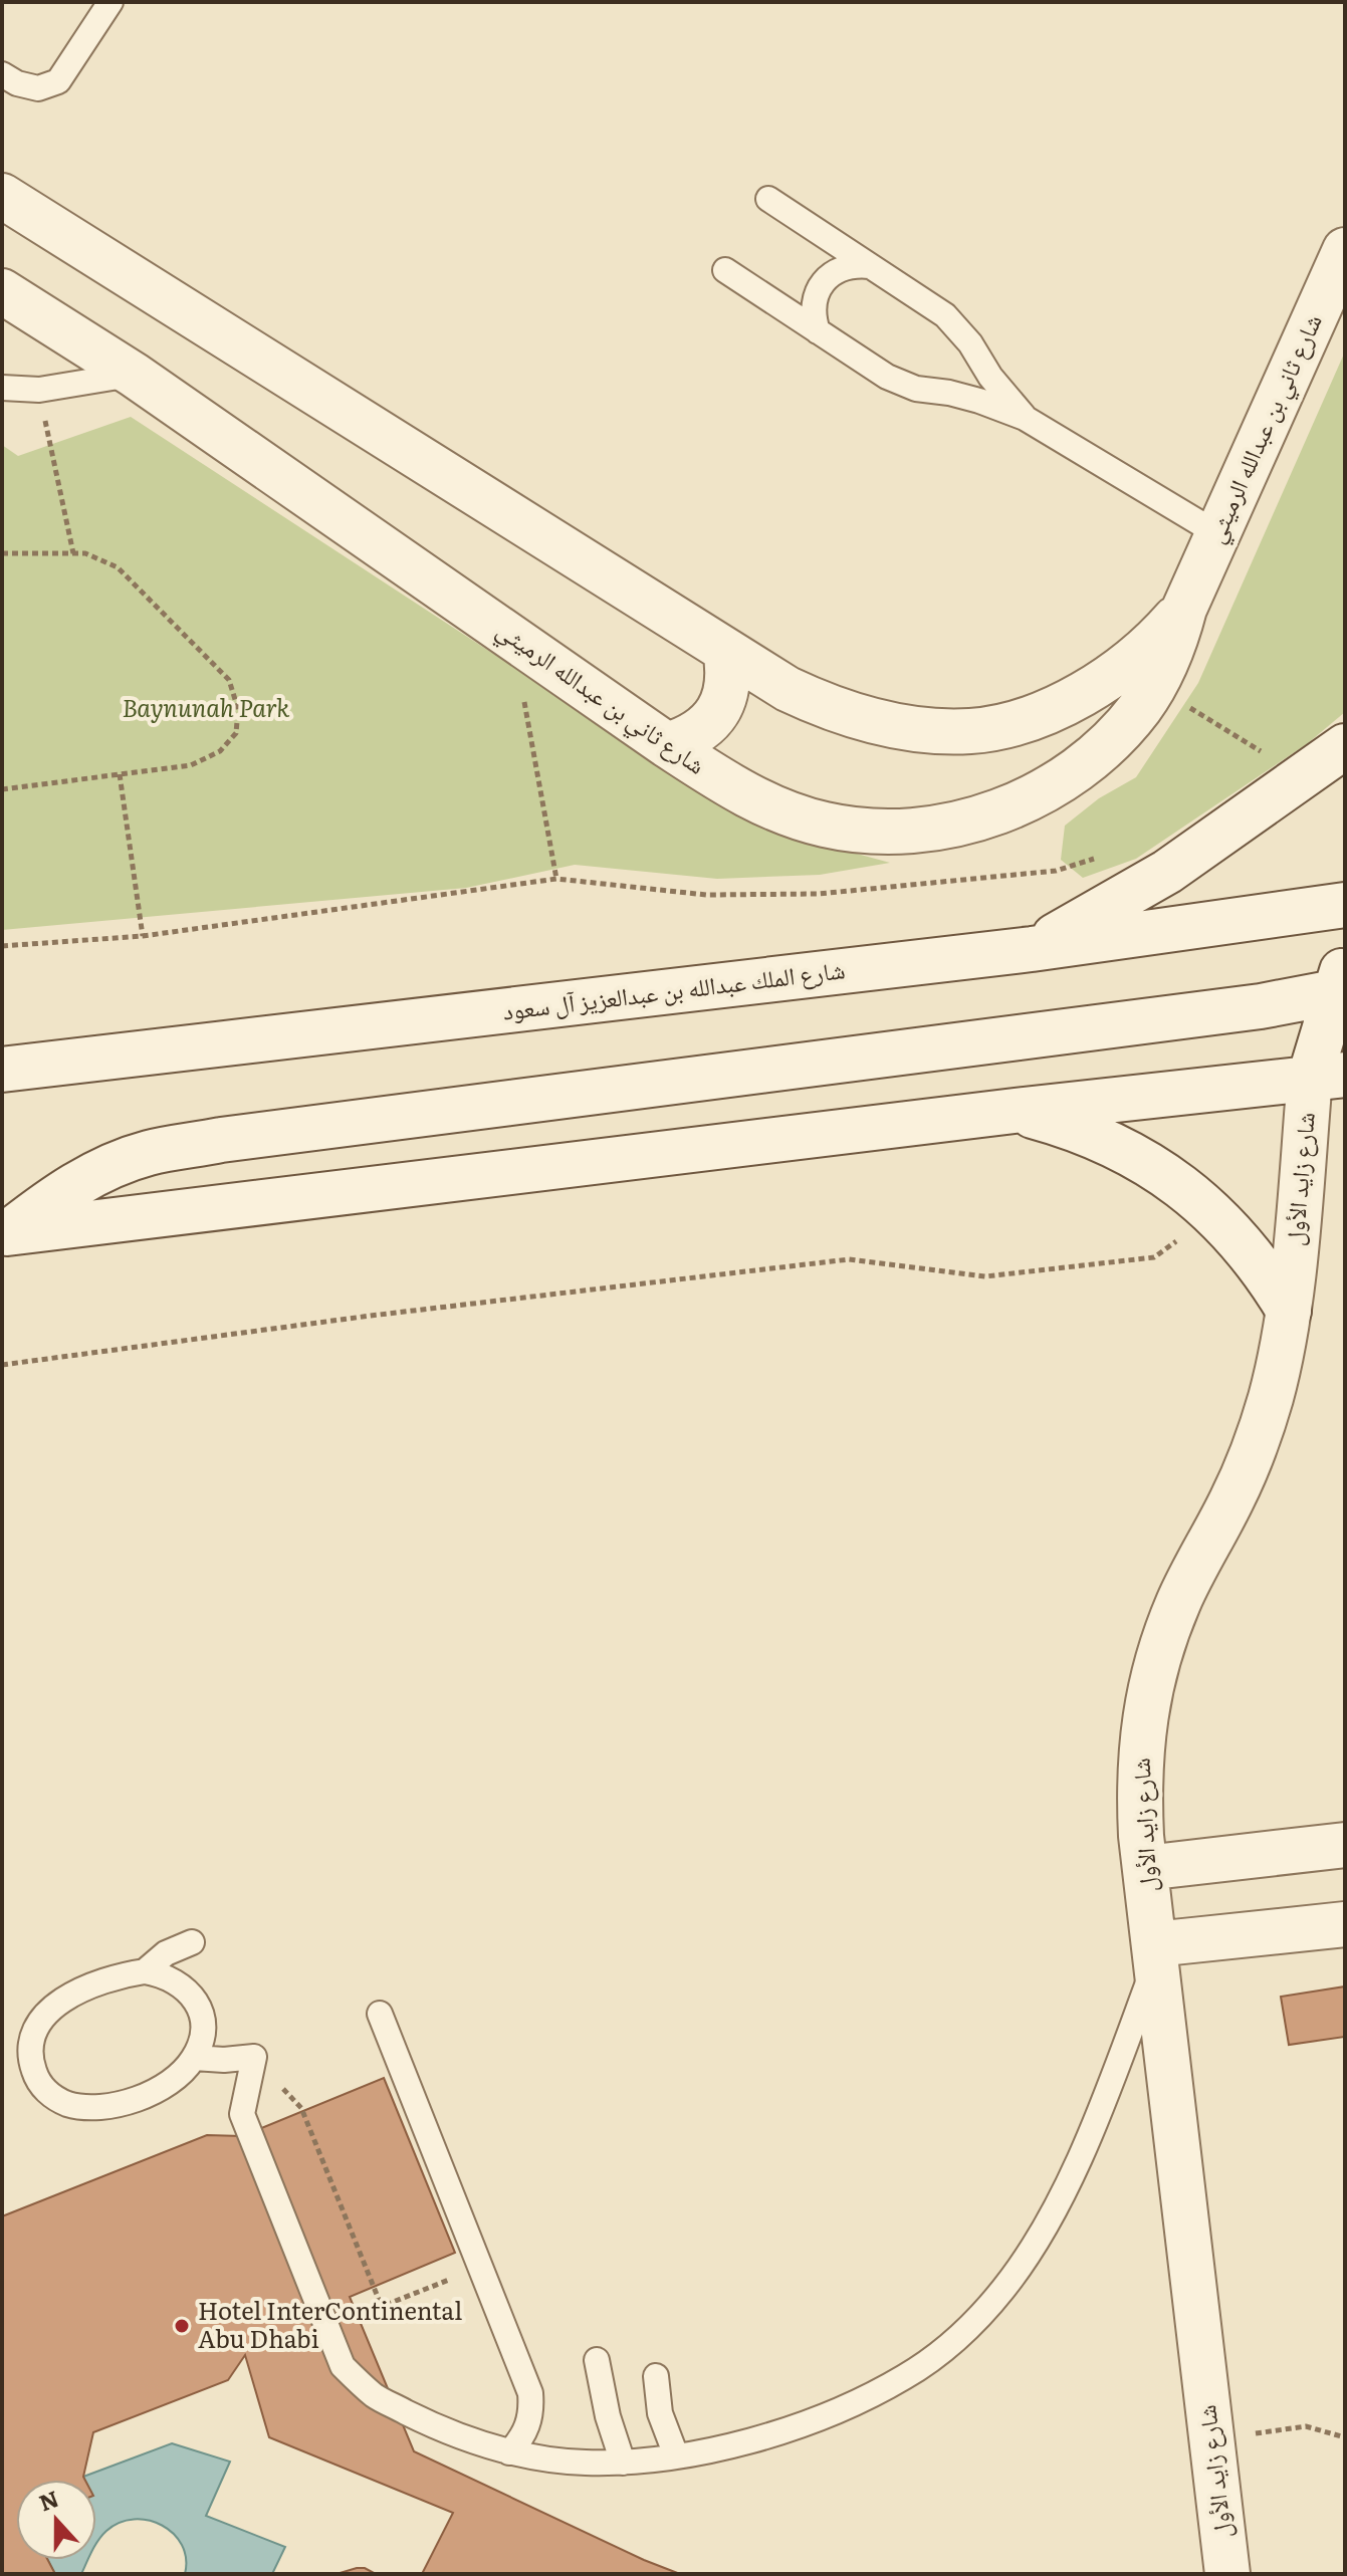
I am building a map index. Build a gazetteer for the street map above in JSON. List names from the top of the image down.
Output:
{
  "streets": {
    "street": ["شارع ثاني بن عبدالله الرميثي", "شارع الملك عبدالله بن عبدالعزيز آل سعود", "شارع زايد الأول"]
  },
  "parks": ["Baynunah Park"],
  "places": ["Hotel InterContinental Abu Dhabi"],
  "north": "top"
}
